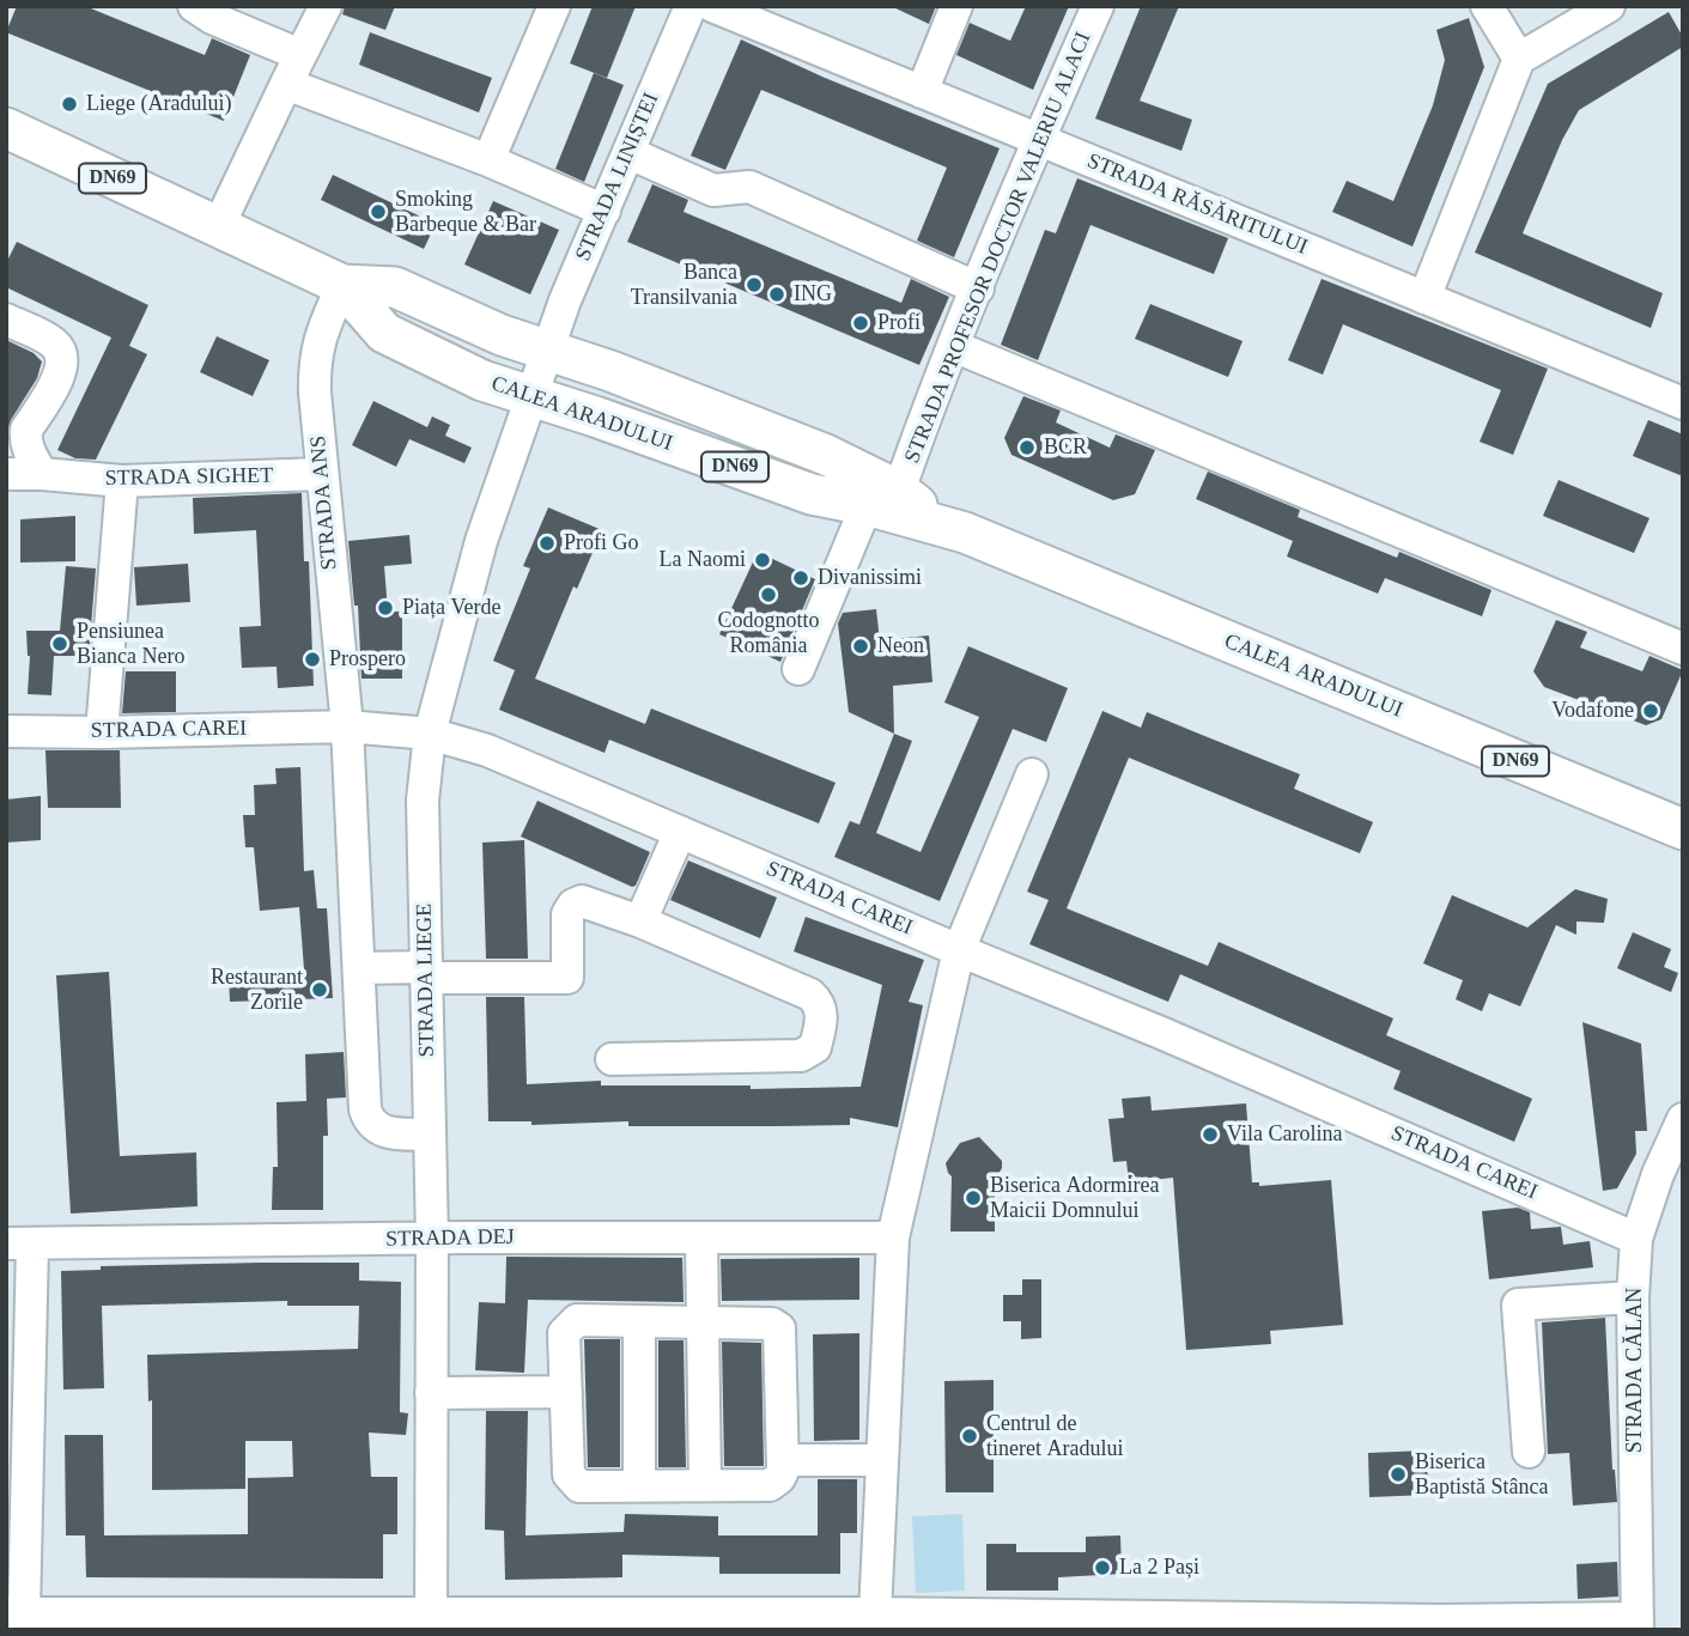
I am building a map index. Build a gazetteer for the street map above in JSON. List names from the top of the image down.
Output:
{
  "streets": {
    "main road": ["DN69", "CALEA ARADULUI"],
    "street": [
      "STRADA LINIȘTEI",
      "STRADA RĂSĂRITULUI",
      "STRADA PROFESOR DOCTOR VALERIU ALACI",
      "STRADA SIGHET",
      "STRADA ANS",
      "STRADA CAREI",
      "STRADA LIEGE",
      "STRADA DEJ",
      "STRADA CĂLAN"
    ]
  },
  "crossings": [
    ["STRADA LINIȘTEI", "CALEA ARADULUI"],
    ["STRADA LINIȘTEI", "STRADA LIEGE"],
    ["STRADA RĂSĂRITULUI", "STRADA PROFESOR DOCTOR VALERIU ALACI"],
    ["STRADA PROFESOR DOCTOR VALERIU ALACI", "CALEA ARADULUI"],
    ["CALEA ARADULUI", "STRADA ANS"],
    ["CALEA ARADULUI", "STRADA LIEGE"],
    ["STRADA SIGHET", "STRADA ANS"],
    ["STRADA ANS", "STRADA CAREI"],
    ["STRADA ANS", "STRADA LIEGE"],
    ["STRADA CAREI", "STRADA LIEGE"],
    ["STRADA CAREI", "STRADA CĂLAN"],
    ["STRADA LIEGE", "STRADA DEJ"]
  ],
  "places": [
    "Liege (Aradului)",
    "Smoking Barbeque & Bar",
    "Banca Transilvania",
    "ING",
    "Profi",
    "BCR",
    "Profi Go",
    "La Naomi",
    "Divanissimi",
    "Codognotto România",
    "Piața Verde",
    "Pensiunea Bianca Nero",
    "Neon",
    "Prospero",
    "Vodafone",
    "Restaurant Zorile",
    "Vila Carolina",
    "Biserica Adormirea Maicii Domnului",
    "Centrul de tineret Aradului",
    "Biserica Baptistă Stânca",
    "La 2 Pași"
  ]
}
